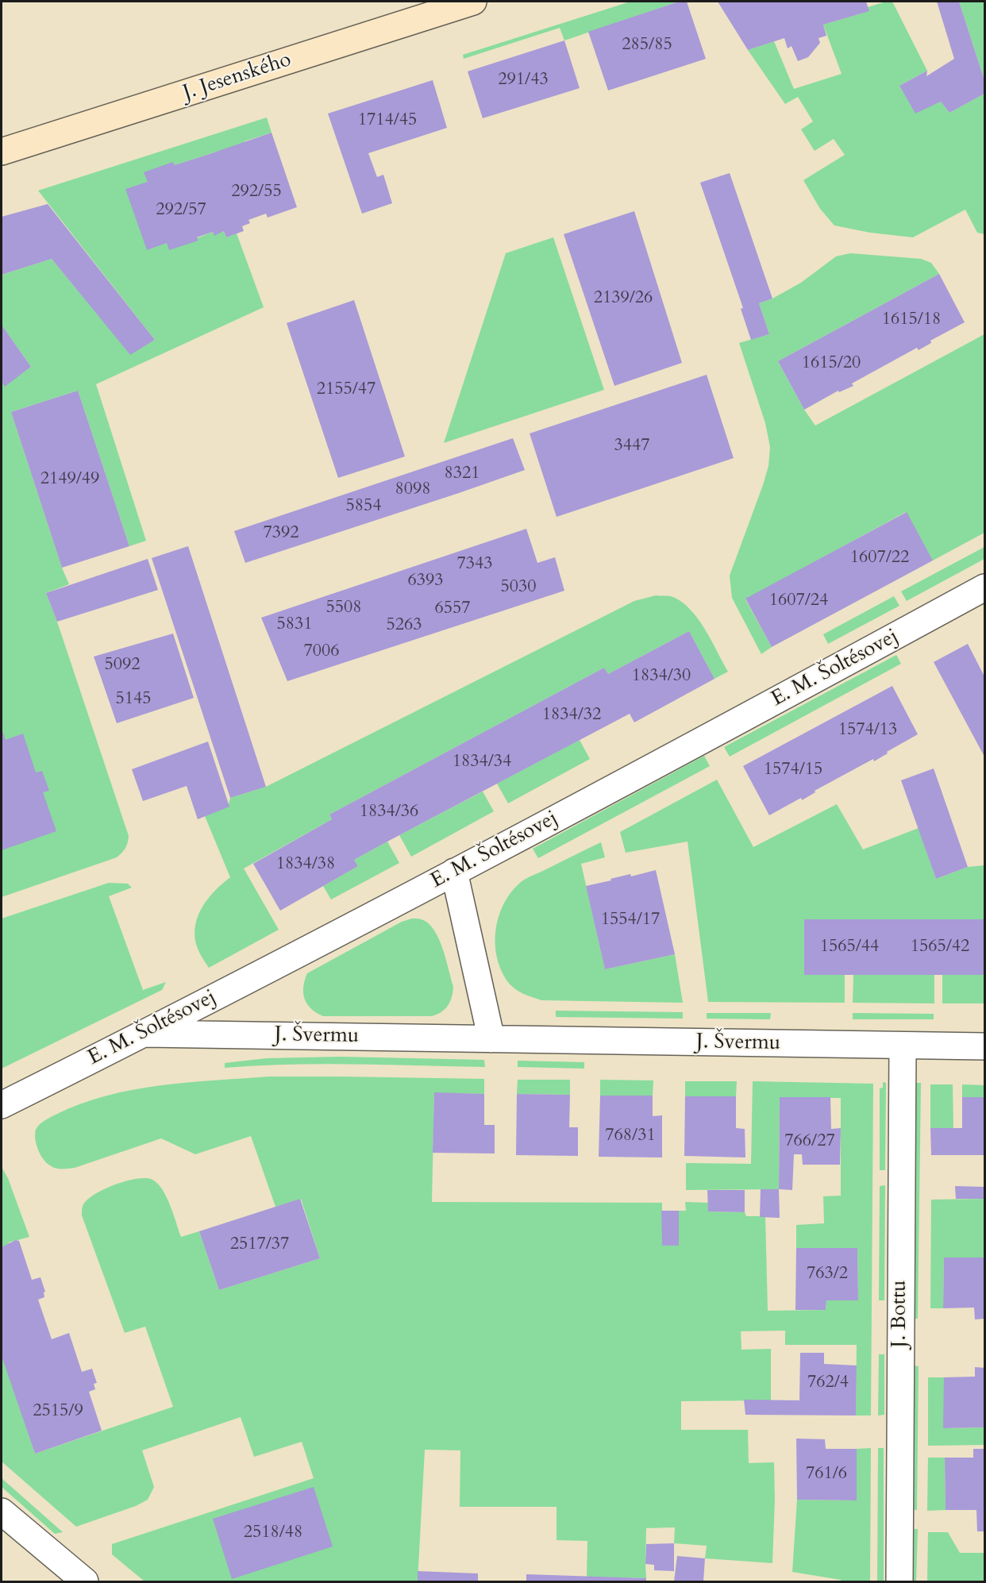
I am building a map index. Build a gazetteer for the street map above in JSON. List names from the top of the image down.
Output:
{
  "streets": {
    "street": [
      "J. Jesenského",
      "E. M. Šoltésovej",
      "J. Švermu",
      "J. Bottu"
    ]
  },
  "crossings": [
    ["E. M. Šoltésovej", "J. Švermu"],
    ["J. Švermu", "J. Bottu"]
  ],
  "house_numbers": [
    "285/85",
    "291/43",
    "1714/45",
    "292/55",
    "292/57",
    "2139/26",
    "1615/18",
    "1615/20",
    "2155/47",
    "3447",
    "8321",
    "2149/49",
    "8098",
    "5854",
    "7392",
    "1607/22",
    "7343",
    "6393",
    "5030",
    "1607/24",
    "5508",
    "6557",
    "5831",
    "5263",
    "7006",
    "5092",
    "1834/30",
    "5145",
    "1834/32",
    "1574/13",
    "1834/34",
    "1574/15",
    "1834/36",
    "1834/38",
    "1554/17",
    "1565/44",
    "1565/42",
    "768/31",
    "766/27",
    "2517/37",
    "763/2",
    "762/4",
    "2515/9",
    "761/6",
    "2518/48"
  ]
}
